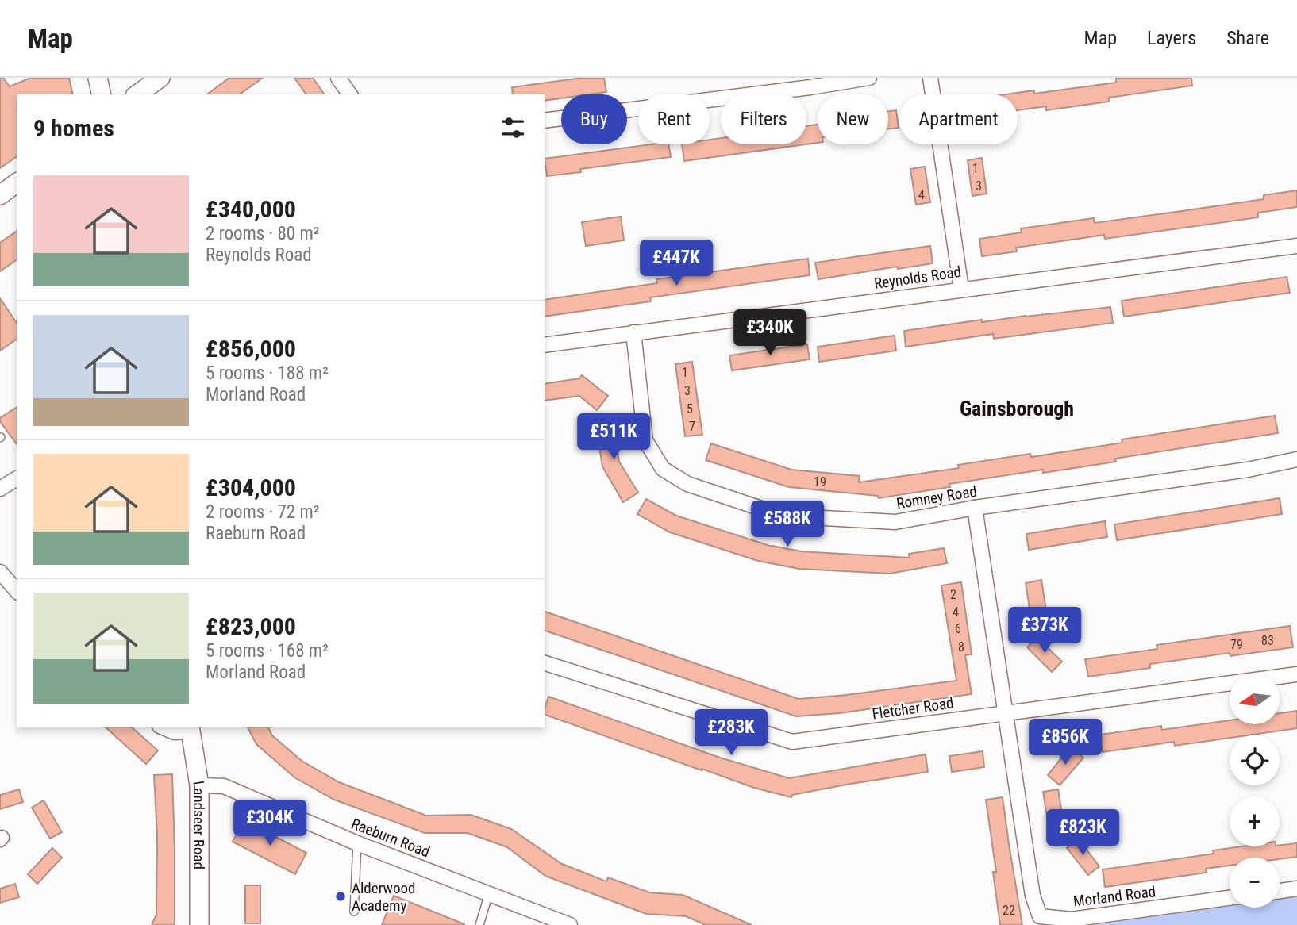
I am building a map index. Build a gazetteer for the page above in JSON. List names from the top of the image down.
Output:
{
  "streets": {
    "street": [
      "Reynolds Road",
      "Romney Road",
      "Fletcher Road",
      "Landseer Road",
      "Raeburn Road",
      "Morland Road"
    ]
  },
  "crossings": [
    ["Reynolds Road", "Romney Road"],
    ["Romney Road", "Morland Road"],
    ["Fletcher Road", "Morland Road"],
    ["Landseer Road", "Raeburn Road"]
  ],
  "districts": ["Gainsborough"],
  "places": ["Alderwood Academy"],
  "house_numbers": [
    "1",
    "3",
    "4",
    "1",
    "3",
    "5",
    "7",
    "19",
    "2",
    "4",
    "6",
    "83",
    "79",
    "8",
    "22"
  ],
  "north": "left",
  "page": {
    "header": "Map",
    "nav": ["Map", "Layers", "Share"],
    "chip": [
      "Buy",
      "Rent",
      "Filters",
      "New",
      "Apartment"
    ],
    "heading": "9 homes",
    "list": [
      {
        "name": "£340,000",
        "note": "2 rooms · 80 m² · Reynolds Road"
      },
      {
        "name": "£856,000",
        "note": "5 rooms · 188 m² · Morland Road"
      },
      {
        "name": "£304,000",
        "note": "2 rooms · 72 m² · Raeburn Road"
      },
      {
        "name": "£823,000",
        "note": "5 rooms · 168 m² · Morland Road"
      }
    ],
    "price": [
      "£447K",
      "£340K",
      "£511K",
      "£588K",
      "£373K",
      "£283K",
      "£856K",
      "£304K",
      "£823K"
    ],
    "map_buttons": ["+", "−"]
  }
}
